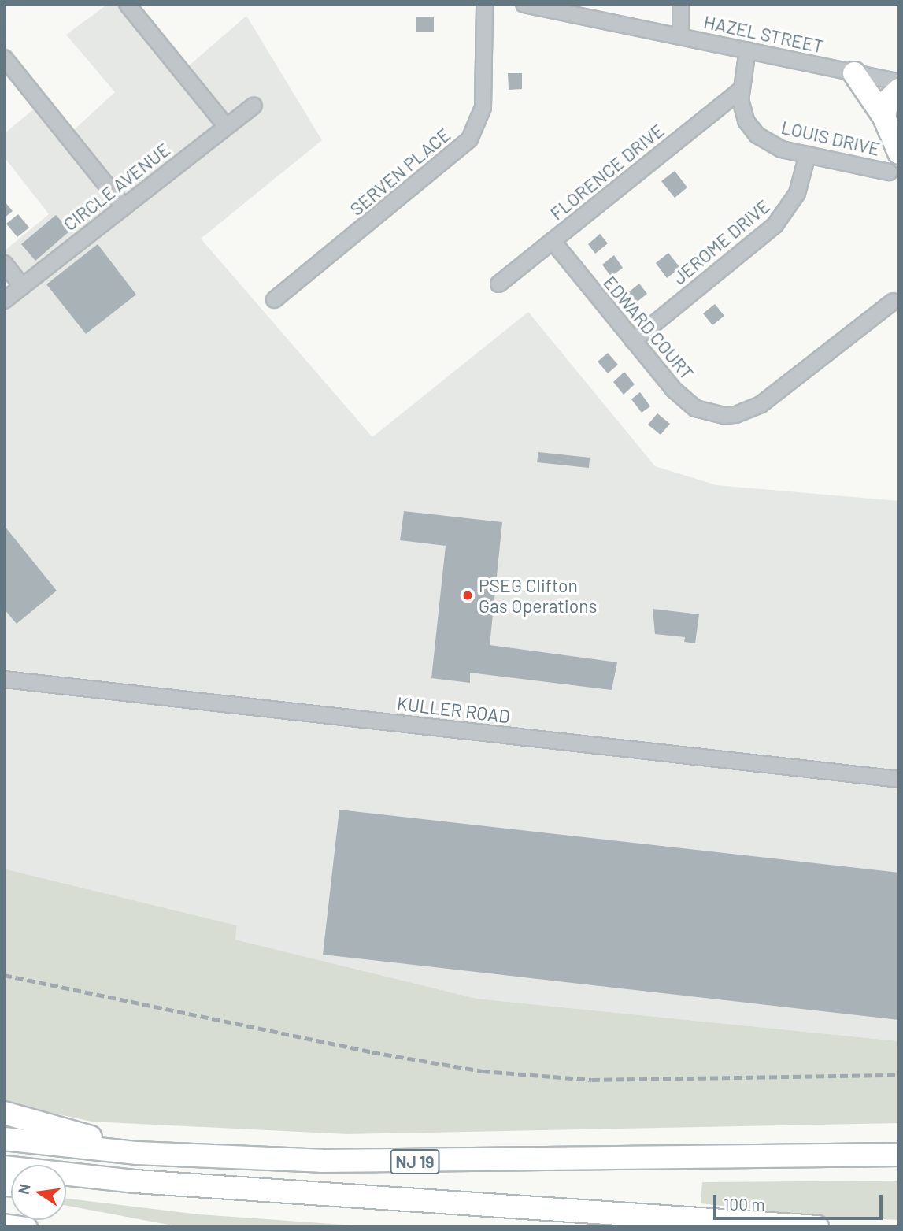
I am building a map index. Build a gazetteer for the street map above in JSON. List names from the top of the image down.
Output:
{
  "streets": {
    "highway": ["NJ 19"],
    "street": [
      "HAZEL STREET",
      "LOUIS DRIVE",
      "SERVEN PLACE",
      "FLORENCE DRIVE",
      "CIRCLE AVENUE",
      "JEROME DRIVE",
      "EDWARD COURT",
      "KULLER ROAD"
    ]
  },
  "crossings": [
    ["HAZEL STREET", "LOUIS DRIVE"],
    ["LOUIS DRIVE", "FLORENCE DRIVE"],
    ["LOUIS DRIVE", "JEROME DRIVE"],
    ["FLORENCE DRIVE", "EDWARD COURT"],
    ["JEROME DRIVE", "EDWARD COURT"]
  ],
  "places": ["PSEG Clifton Gas Operations"],
  "scale_bar": "100 m",
  "north": "left"
}
